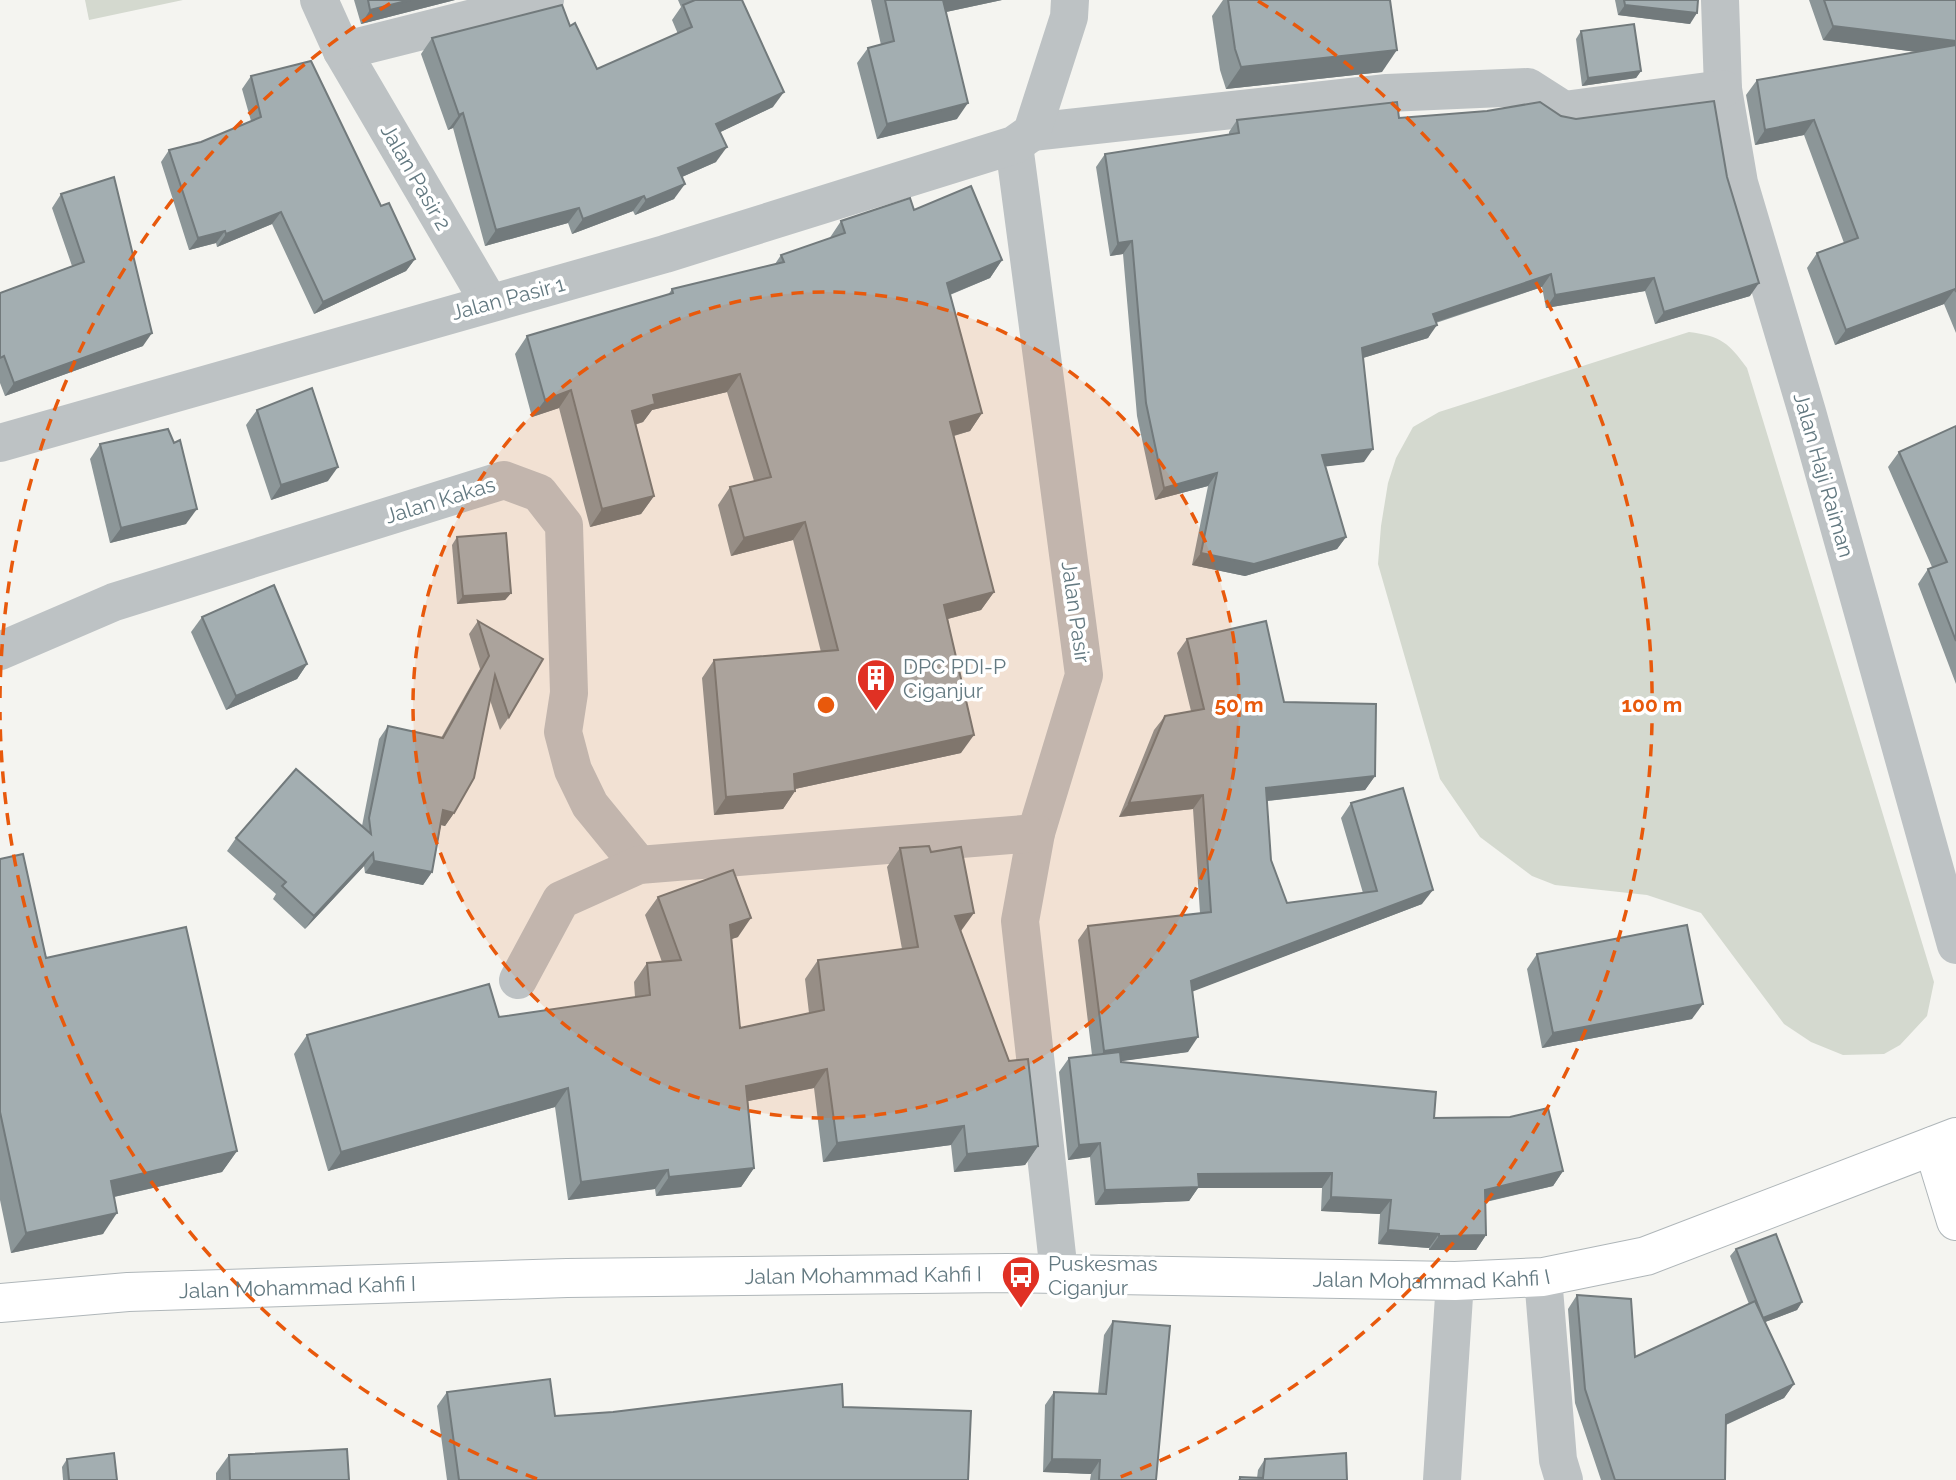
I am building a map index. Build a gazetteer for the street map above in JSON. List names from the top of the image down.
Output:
{
  "streets": {
    "main road": ["Jalan Mohammad Kahfi I"],
    "street": [
      "Jalan Pasir 2",
      "Jalan Pasir 1",
      "Jalan Haji Raiman",
      "Jalan Kakas",
      "Jalan Pasir"
    ]
  },
  "crossings": [
    ["Jalan Pasir 2", "Jalan Pasir 1"],
    ["Jalan Pasir 1", "Jalan Haji Raiman"],
    ["Jalan Pasir 1", "Jalan Pasir"],
    ["Jalan Pasir", "Jalan Mohammad Kahfi I"]
  ],
  "places": {
    "building": ["DPC PDI-P Ciganjur"],
    "bus stop": ["Puskesmas Ciganjur"]
  },
  "rings": ["50 m", "100 m"]
}
